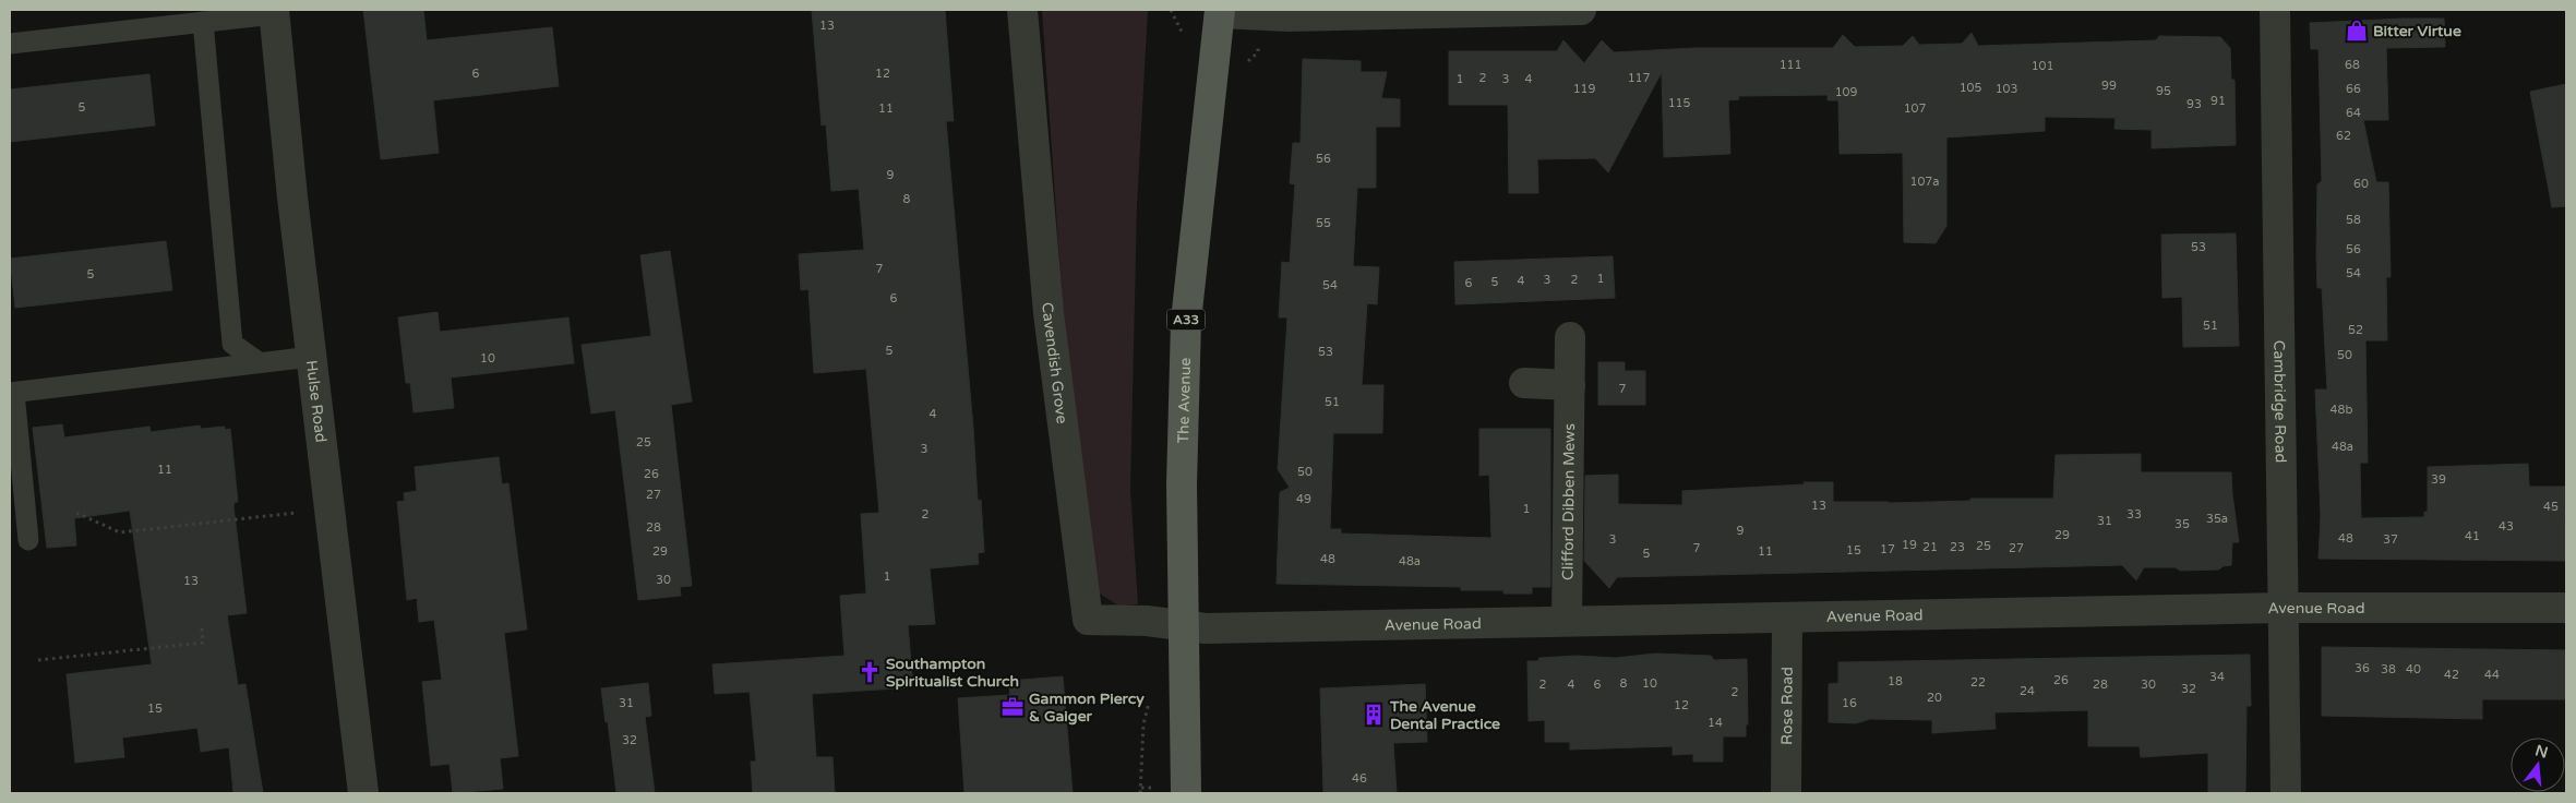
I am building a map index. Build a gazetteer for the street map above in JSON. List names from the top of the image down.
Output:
{
  "streets": {
    "main road": ["A33", "The Avenue"],
    "street": [
      "Cavendish Grove",
      "Hulse Road",
      "Cambridge Road",
      "Clifford Dibben Mews",
      "Avenue Road",
      "Rose Road"
    ]
  },
  "crossings": [
    ["Cavendish Grove", "The Avenue"],
    ["Cavendish Grove", "Avenue Road"],
    ["The Avenue", "Avenue Road"],
    ["Cambridge Road", "Avenue Road"],
    ["Clifford Dibben Mews", "Avenue Road"],
    ["Avenue Road", "Rose Road"]
  ],
  "places": {
    "shop": ["Bitter Virtue"],
    "church": ["Southampton Spiritualist Church"],
    "office": ["Gammon Piercy & Gaiger"],
    "building": ["The Avenue Dental Practice"]
  },
  "house_numbers": [
    "13",
    "111",
    "68",
    "101",
    "6",
    "12",
    "2",
    "117",
    "1",
    "3",
    "4",
    "99",
    "105",
    "119",
    "103",
    "66",
    "95",
    "109",
    "91",
    "115",
    "93",
    "5",
    "11",
    "107",
    "64",
    "62",
    "56",
    "9",
    "107a",
    "60",
    "8",
    "58",
    "55",
    "53",
    "56",
    "7",
    "54",
    "5",
    "1",
    "3",
    "2",
    "4",
    "5",
    "6",
    "54",
    "6",
    "51",
    "52",
    "5",
    "53",
    "50",
    "10",
    "7",
    "51",
    "48b",
    "4",
    "25",
    "48a",
    "3",
    "11",
    "50",
    "26",
    "39",
    "27",
    "49",
    "13",
    "45",
    "1",
    "2",
    "33",
    "35a",
    "31",
    "35",
    "43",
    "28",
    "9",
    "29",
    "41",
    "48",
    "3",
    "37",
    "19",
    "25",
    "21",
    "23",
    "7",
    "27",
    "17",
    "15",
    "29",
    "11",
    "5",
    "48",
    "48a",
    "1",
    "30",
    "13",
    "36",
    "38",
    "40",
    "42",
    "44",
    "34",
    "26",
    "18",
    "22",
    "8",
    "10",
    "2",
    "4",
    "6",
    "28",
    "30",
    "32",
    "24",
    "2",
    "20",
    "31",
    "16",
    "12",
    "15",
    "14",
    "32",
    "46"
  ],
  "north": "top"
}
